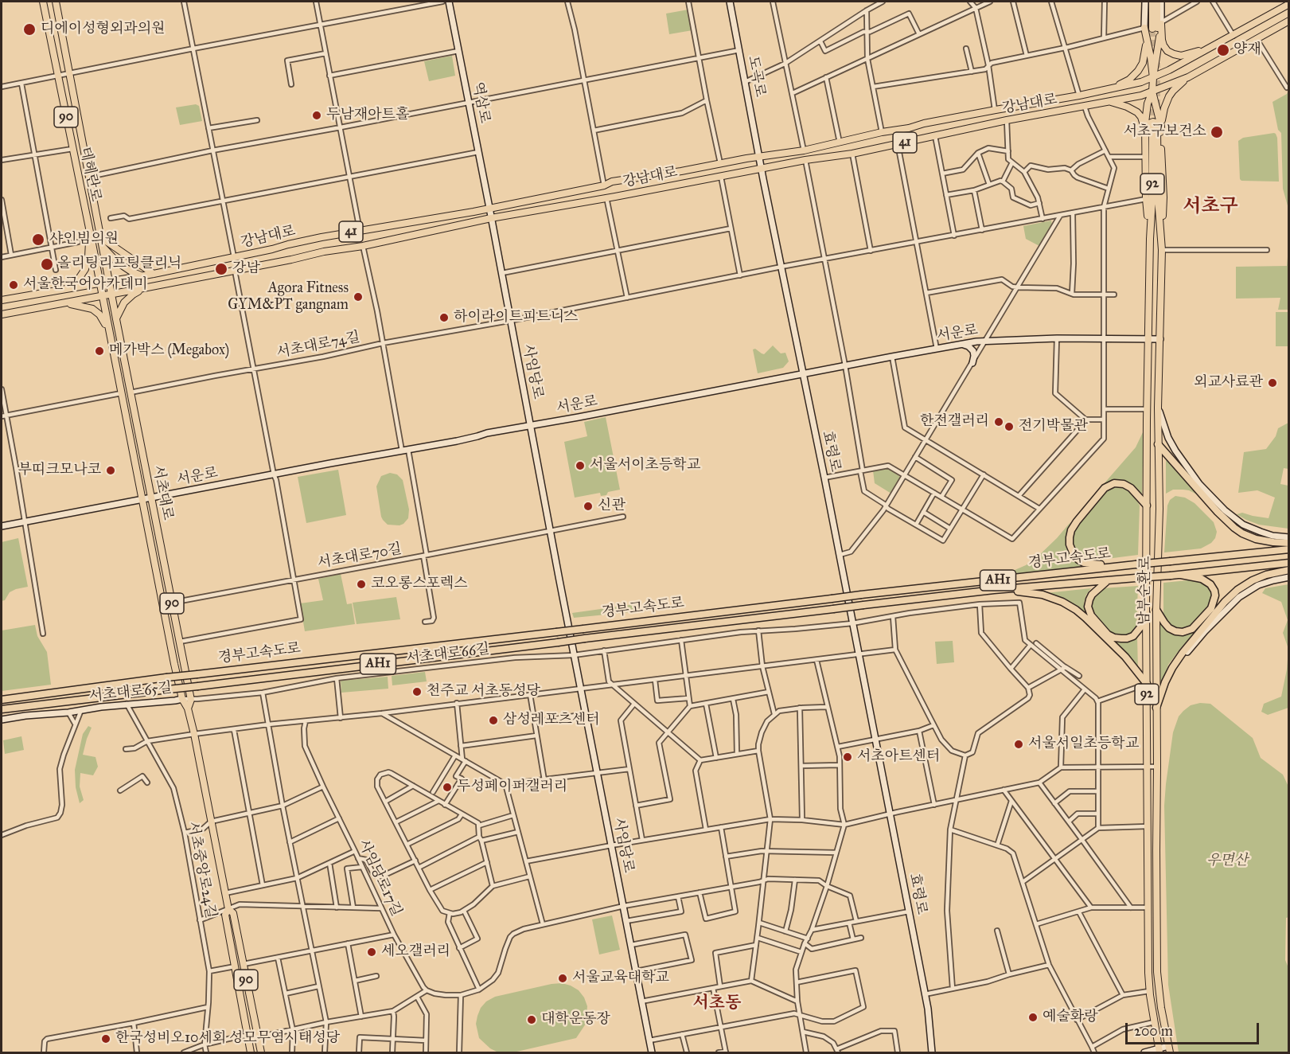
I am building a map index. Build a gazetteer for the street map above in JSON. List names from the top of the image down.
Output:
{
  "streets": {
    "highway": ["경부고속도로", "AH1"],
    "main road": [
      "도곡로",
      "역삼로",
      "강남대로",
      "90",
      "41",
      "테헤란로",
      "92",
      "서운로",
      "사임당로",
      "효령로",
      "서초대로",
      "남부순환로",
      "서초대로65길"
    ],
    "street": [
      "서초대로74길",
      "서초대로70길",
      "서초대로66길",
      "서초중앙로24길",
      "사임당로17길"
    ]
  },
  "crossings": [
    ["도곡로", "강남대로"],
    ["도곡로", "효령로"],
    ["역삼로", "강남대로"],
    ["역삼로", "사임당로"],
    ["강남대로", "테헤란로"],
    ["강남대로", "사임당로"],
    ["강남대로", "효령로"],
    ["강남대로", "서초대로"],
    ["테헤란로", "서초대로"],
    ["서운로", "사임당로"],
    ["서운로", "효령로"],
    ["서운로", "서초대로"],
    ["서운로", "남부순환로"],
    ["서초대로74길", "사임당로"],
    ["서초대로74길", "효령로"],
    ["서초대로74길", "서초대로"],
    ["사임당로", "서초대로70길"],
    ["사임당로", "서초대로66길"],
    ["효령로", "서초대로66길"],
    ["서초대로", "서초대로70길"],
    ["서초대로", "서초대로66길"],
    ["서초대로", "서초대로65길"],
    ["서초대로66길", "서초대로65길"],
    ["서초대로65길", "서초중앙로24길"]
  ],
  "districts": ["서초구", "서초동"],
  "parks": ["우면산"],
  "places": [
    "디에이성형외과의원",
    "양재",
    "두남재아트홀",
    "서초구보건소",
    "샤인빔의원",
    "올리팅리프팅클리닉",
    "강남",
    "서울한국어아카데미",
    "Agora Fitness GYM&PT gangnam",
    "하이라이트피트니스",
    "메가박스 (Megabox)",
    "외교사료관",
    "한전갤러리",
    "전기박물관",
    "서울서이초등학교",
    "부띠크모나코",
    "신관",
    "코오롱스포렉스",
    "천주교 서초동성당",
    "삼성레포츠센터",
    "서울서일초등학교",
    "서초아트센터",
    "두성페이퍼갤러리",
    "세오갤러리",
    "서울교육대학교",
    "예술화랑",
    "대학운동장",
    "한국성비오10세회 성모무염시태성당"
  ],
  "scale_bar": "200 m"
}
